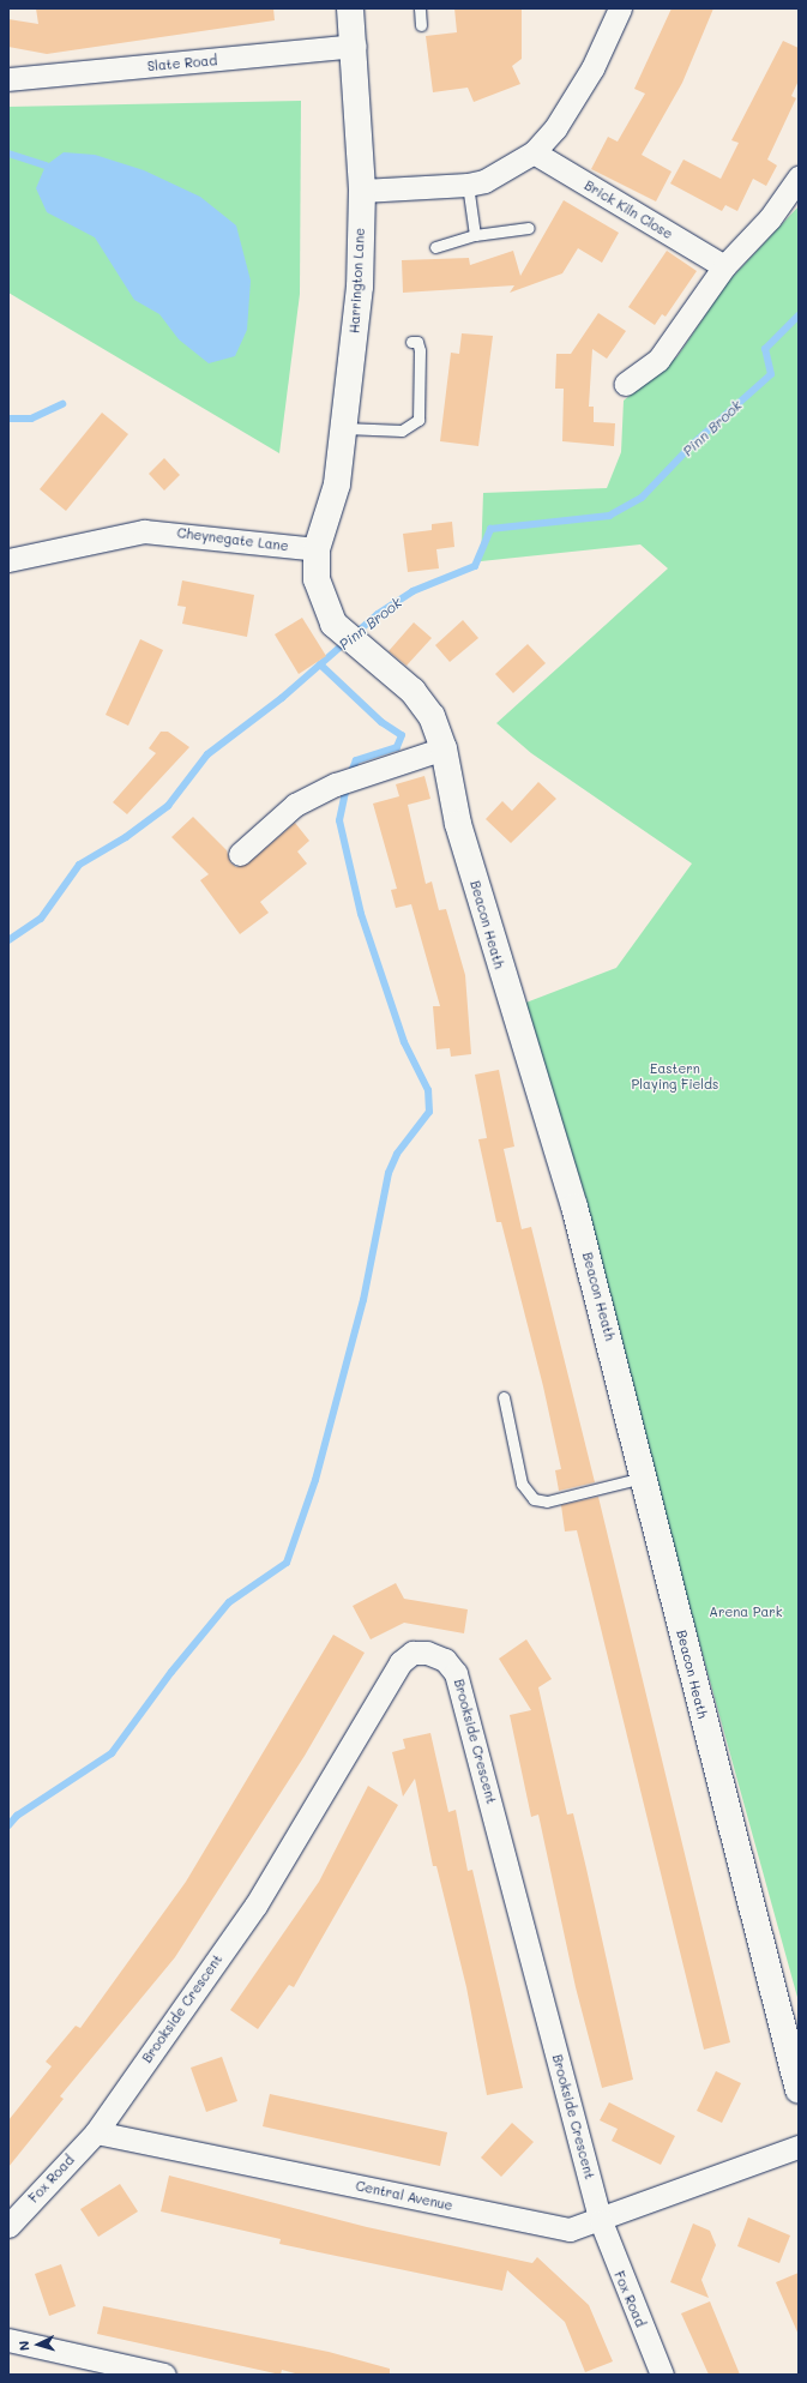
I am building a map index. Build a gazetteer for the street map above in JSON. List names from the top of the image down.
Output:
{
  "streets": {
    "street": [
      "Slate Road",
      "Brick Kiln Close",
      "Harrington Lane",
      "Cheynegate Lane",
      "Beacon Heath",
      "Brookside Crescent",
      "Fox Road",
      "Central Avenue"
    ]
  },
  "crossings": [
    ["Slate Road", "Harrington Lane"],
    ["Harrington Lane", "Cheynegate Lane"],
    ["Harrington Lane", "Beacon Heath"],
    ["Cheynegate Lane", "Beacon Heath"],
    ["Brookside Crescent", "Fox Road"],
    ["Brookside Crescent", "Central Avenue"],
    ["Fox Road", "Central Avenue"]
  ],
  "water": ["Pinn Brook"],
  "parks": ["Eastern Playing Fields", "Arena Park"],
  "north": "left"
}
